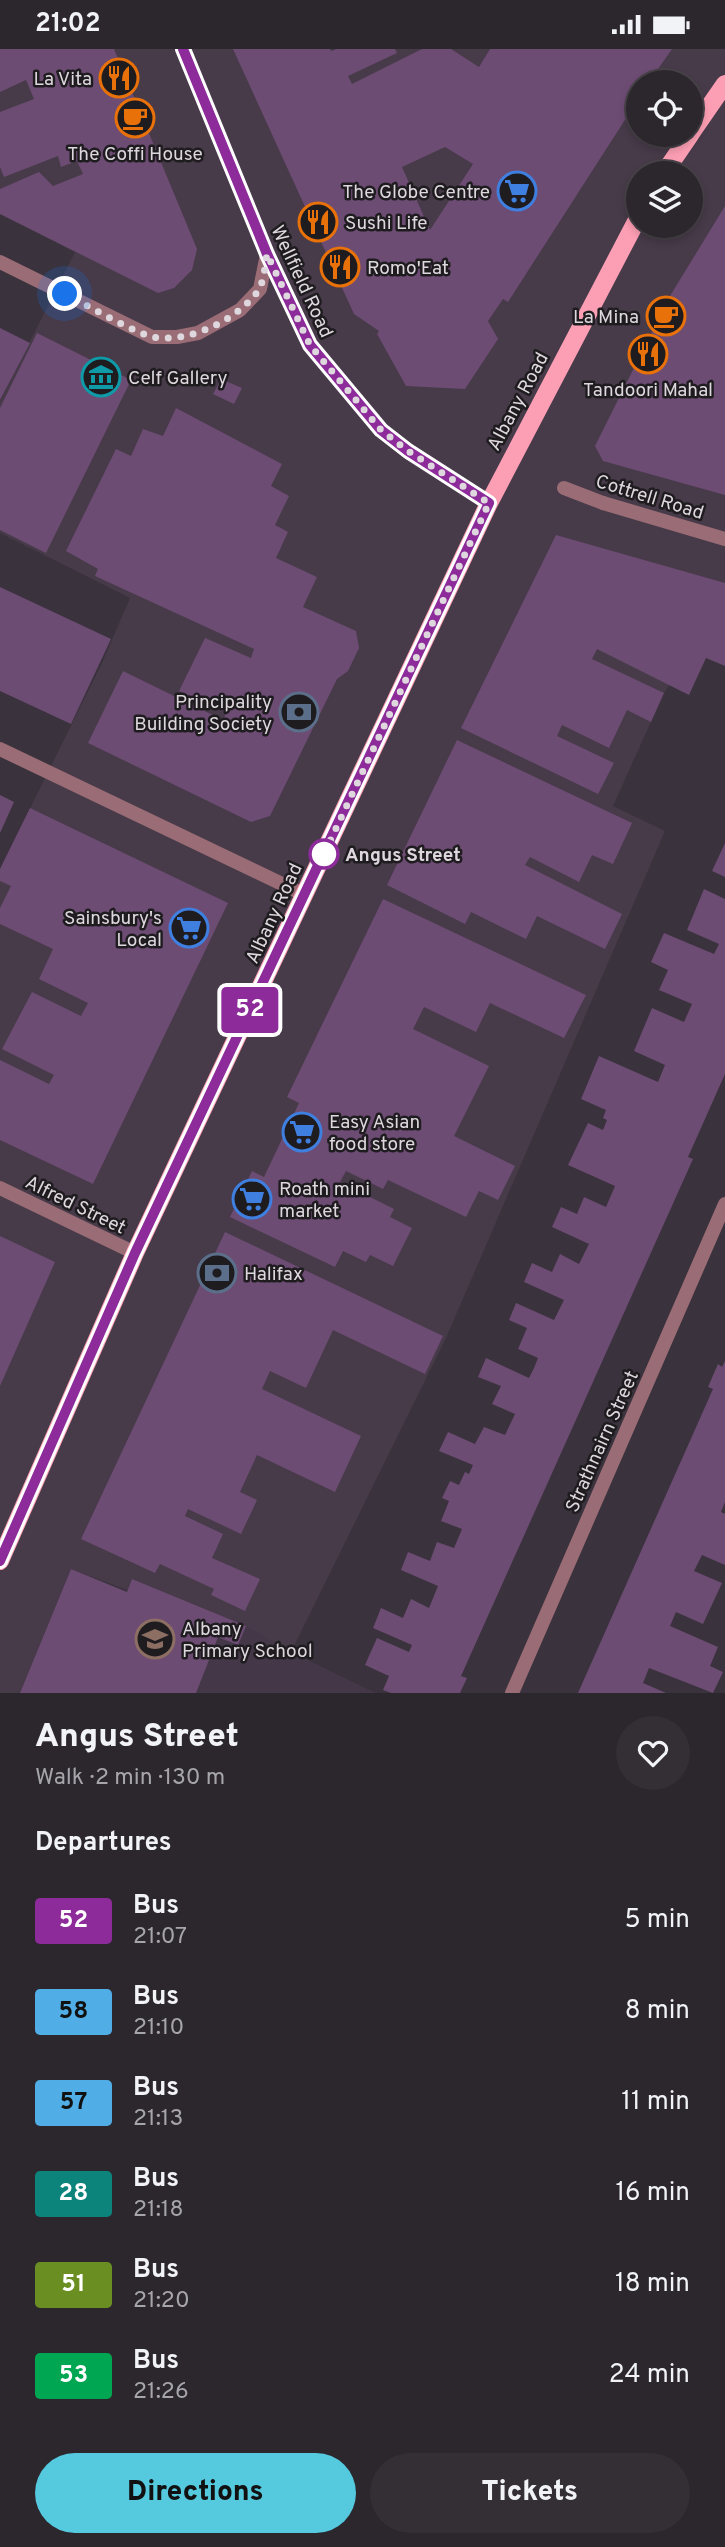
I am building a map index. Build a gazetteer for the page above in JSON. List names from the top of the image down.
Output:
{
  "streets": {
    "main road": ["Albany Road"],
    "street": [
      "Wellfield Road",
      "Cottrell Road",
      "Alfred Street",
      "Strathnairn Street"
    ]
  },
  "crossings": [
    ["Wellfield Road", "Albany Road"],
    ["Albany Road", "Alfred Street"]
  ],
  "places": {
    "restaurant": [
      "La Vita",
      "Sushi Life",
      "Romo'Eat",
      "Tandoori Mahal"
    ],
    "cafe": ["The Coffi House", "La Mina"],
    "supermarket": [
      "The Globe Centre",
      "Sainsbury's Local",
      "Easy Asian food store",
      "Roath mini market"
    ],
    "museum": ["Celf Gallery"],
    "bank": ["Principality Building Society", "Halifax"],
    "other": ["Angus Street"],
    "school or university": ["Albany Primary School"]
  },
  "lines": ["bus line 52"],
  "page": {
    "status": "21:02",
    "on_map": "52",
    "heading": [
      ["Angus Street", "Walk · 2 min · 130 m"],
      "Departures"
    ],
    "list": [
      {
        "mark": "52",
        "name": "Bus",
        "note": "21:07",
        "value": "5 min"
      },
      {
        "mark": "58",
        "name": "Bus",
        "note": "21:10",
        "value": "8 min"
      },
      {
        "mark": "57",
        "name": "Bus",
        "note": "21:13",
        "value": "11 min"
      },
      {
        "mark": "28",
        "name": "Bus",
        "note": "21:18",
        "value": "16 min"
      },
      {
        "mark": "51",
        "name": "Bus",
        "note": "21:20",
        "value": "18 min"
      },
      {
        "mark": "53",
        "name": "Bus",
        "note": "21:26",
        "value": "24 min"
      }
    ],
    "buttons": ["Directions", "Tickets"]
  }
}
